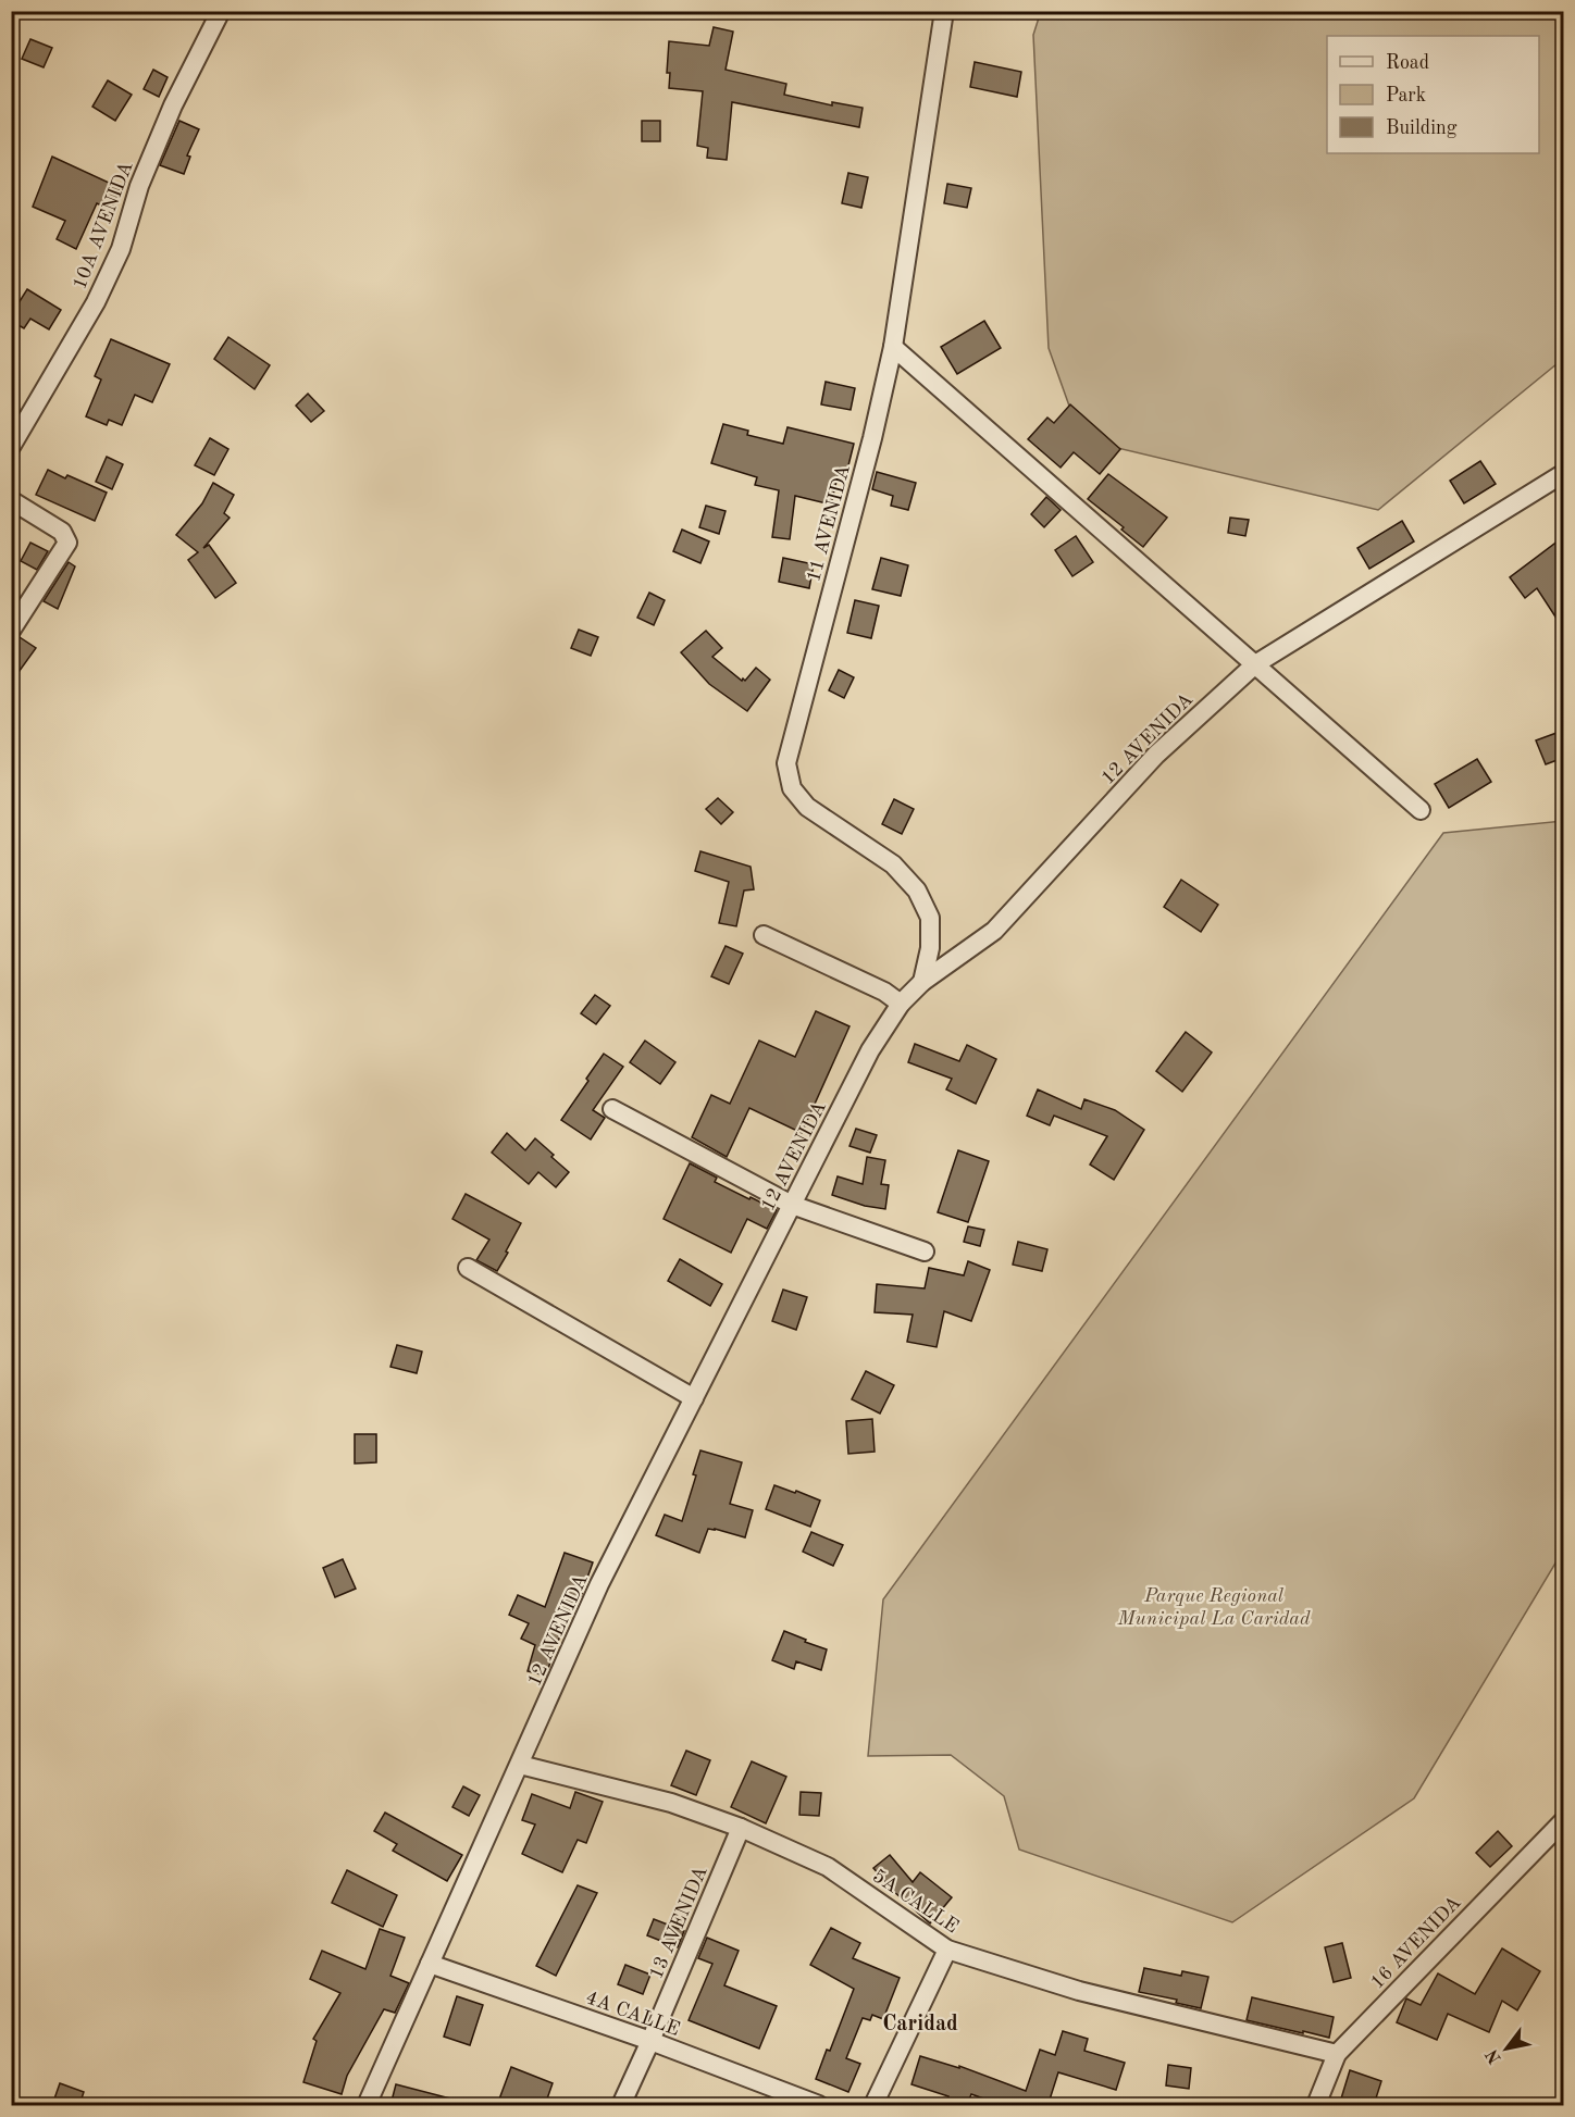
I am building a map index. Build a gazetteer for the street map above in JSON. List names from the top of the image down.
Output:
{
  "streets": {
    "street": [
      "10A AVENIDA",
      "11 AVENIDA",
      "12 AVENIDA",
      "5A CALLE",
      "13 AVENIDA",
      "16 AVENIDA",
      "4A CALLE"
    ]
  },
  "crossings": [
    ["11 AVENIDA", "12 AVENIDA"],
    ["12 AVENIDA", "5A CALLE"],
    ["12 AVENIDA", "4A CALLE"],
    ["5A CALLE", "13 AVENIDA"],
    ["5A CALLE", "16 AVENIDA"],
    ["13 AVENIDA", "4A CALLE"]
  ],
  "districts": ["Caridad"],
  "parks": ["Parque Regional Municipal La Caridad"],
  "legend": ["Road", "Park", "Building"],
  "north": "bottom left"
}
